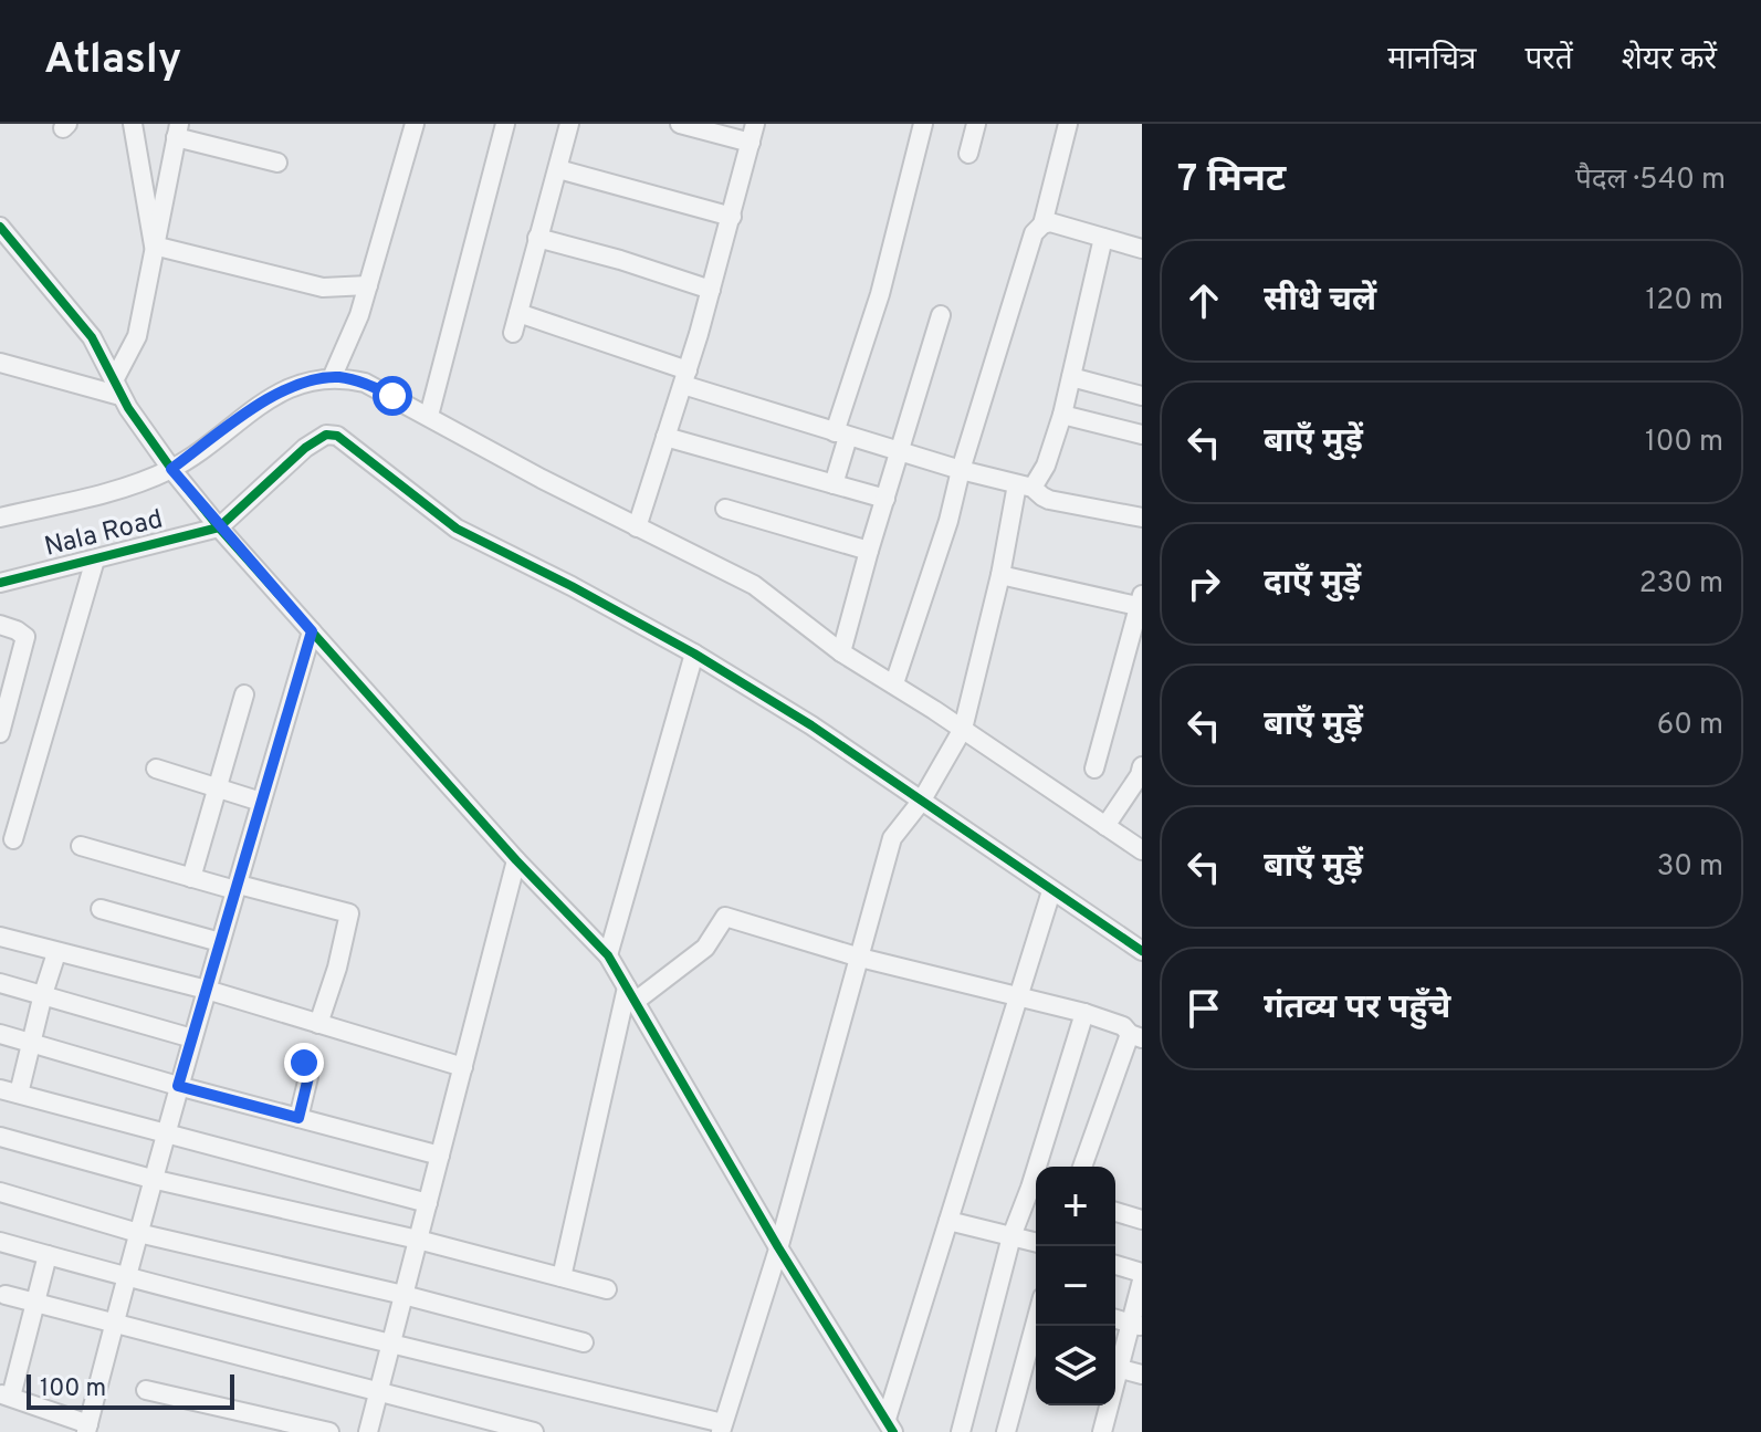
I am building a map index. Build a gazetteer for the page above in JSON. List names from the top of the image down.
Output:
{
  "streets": {
    "street": ["Nala Road"]
  },
  "scale_bar": "100 m",
  "page": {
    "header": "Atlasly",
    "nav": ["मानचित्र", "परतें", "शेयर करें"],
    "heading": ["7 मिनट", "पैदल · 540 m"],
    "list": [
      ["सीधे चलें", "120 m"],
      ["बाएँ मुड़ें", "100 m"],
      ["दाएँ मुड़ें", "230 m"],
      ["बाएँ मुड़ें", "60 m"],
      ["बाएँ मुड़ें", "30 m"],
      "गंतव्य पर पहुँचे"
    ],
    "map_buttons": ["+", "−"],
    "scale": "100 m"
  }
}
